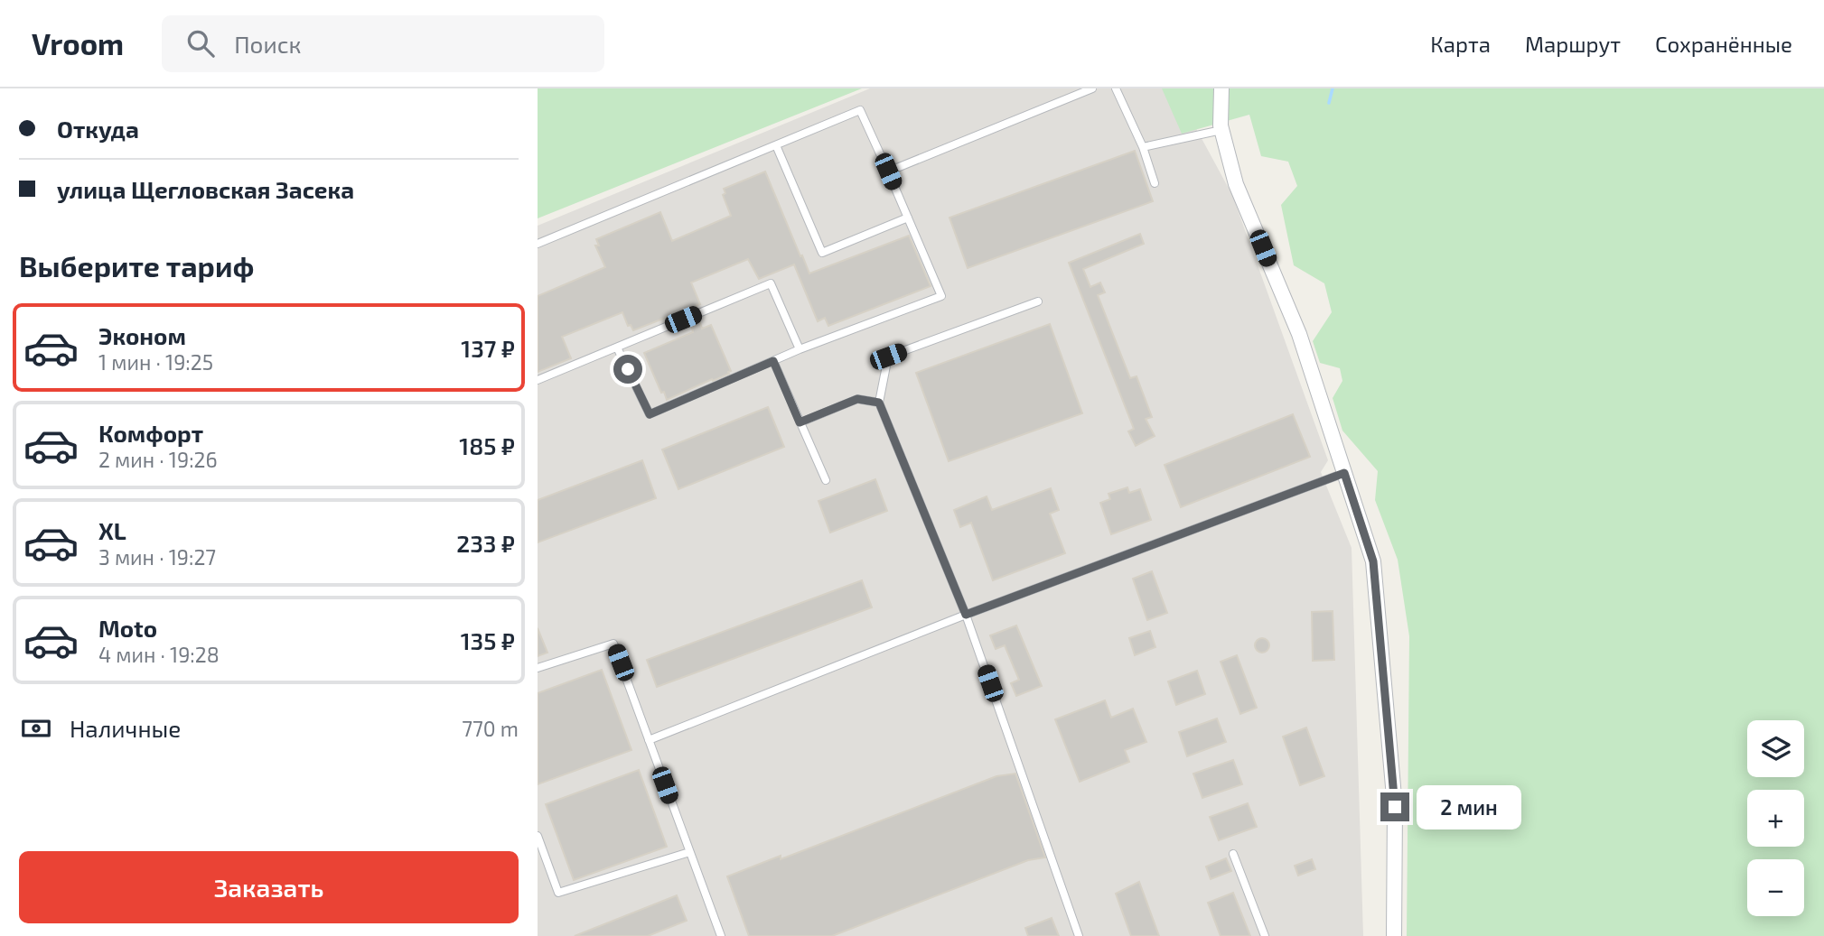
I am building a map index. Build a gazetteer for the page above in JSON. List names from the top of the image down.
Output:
{
  "page": {
    "header": "Vroom",
    "search": "Поиск",
    "nav": ["Карта", "Маршрут", "Сохранённые"],
    "banner": ["Откуда", "улица Щегловская Засека"],
    "heading": "Выберите тариф",
    "list": [
      {
        "name": "Эконом",
        "note": "1 мин · 19:25",
        "value": "137 ₽"
      },
      {
        "name": "Комфорт",
        "note": "2 мин · 19:26",
        "value": "185 ₽"
      },
      {
        "name": "XL",
        "note": "3 мин · 19:27",
        "value": "233 ₽"
      },
      {
        "name": "Moto",
        "note": "4 мин · 19:28",
        "value": "135 ₽"
      }
    ],
    "pay": ["Наличные", "770 m"],
    "map_buttons": ["+", "−"],
    "bubble": "2 мин",
    "buttons": "Заказать"
  }
}
